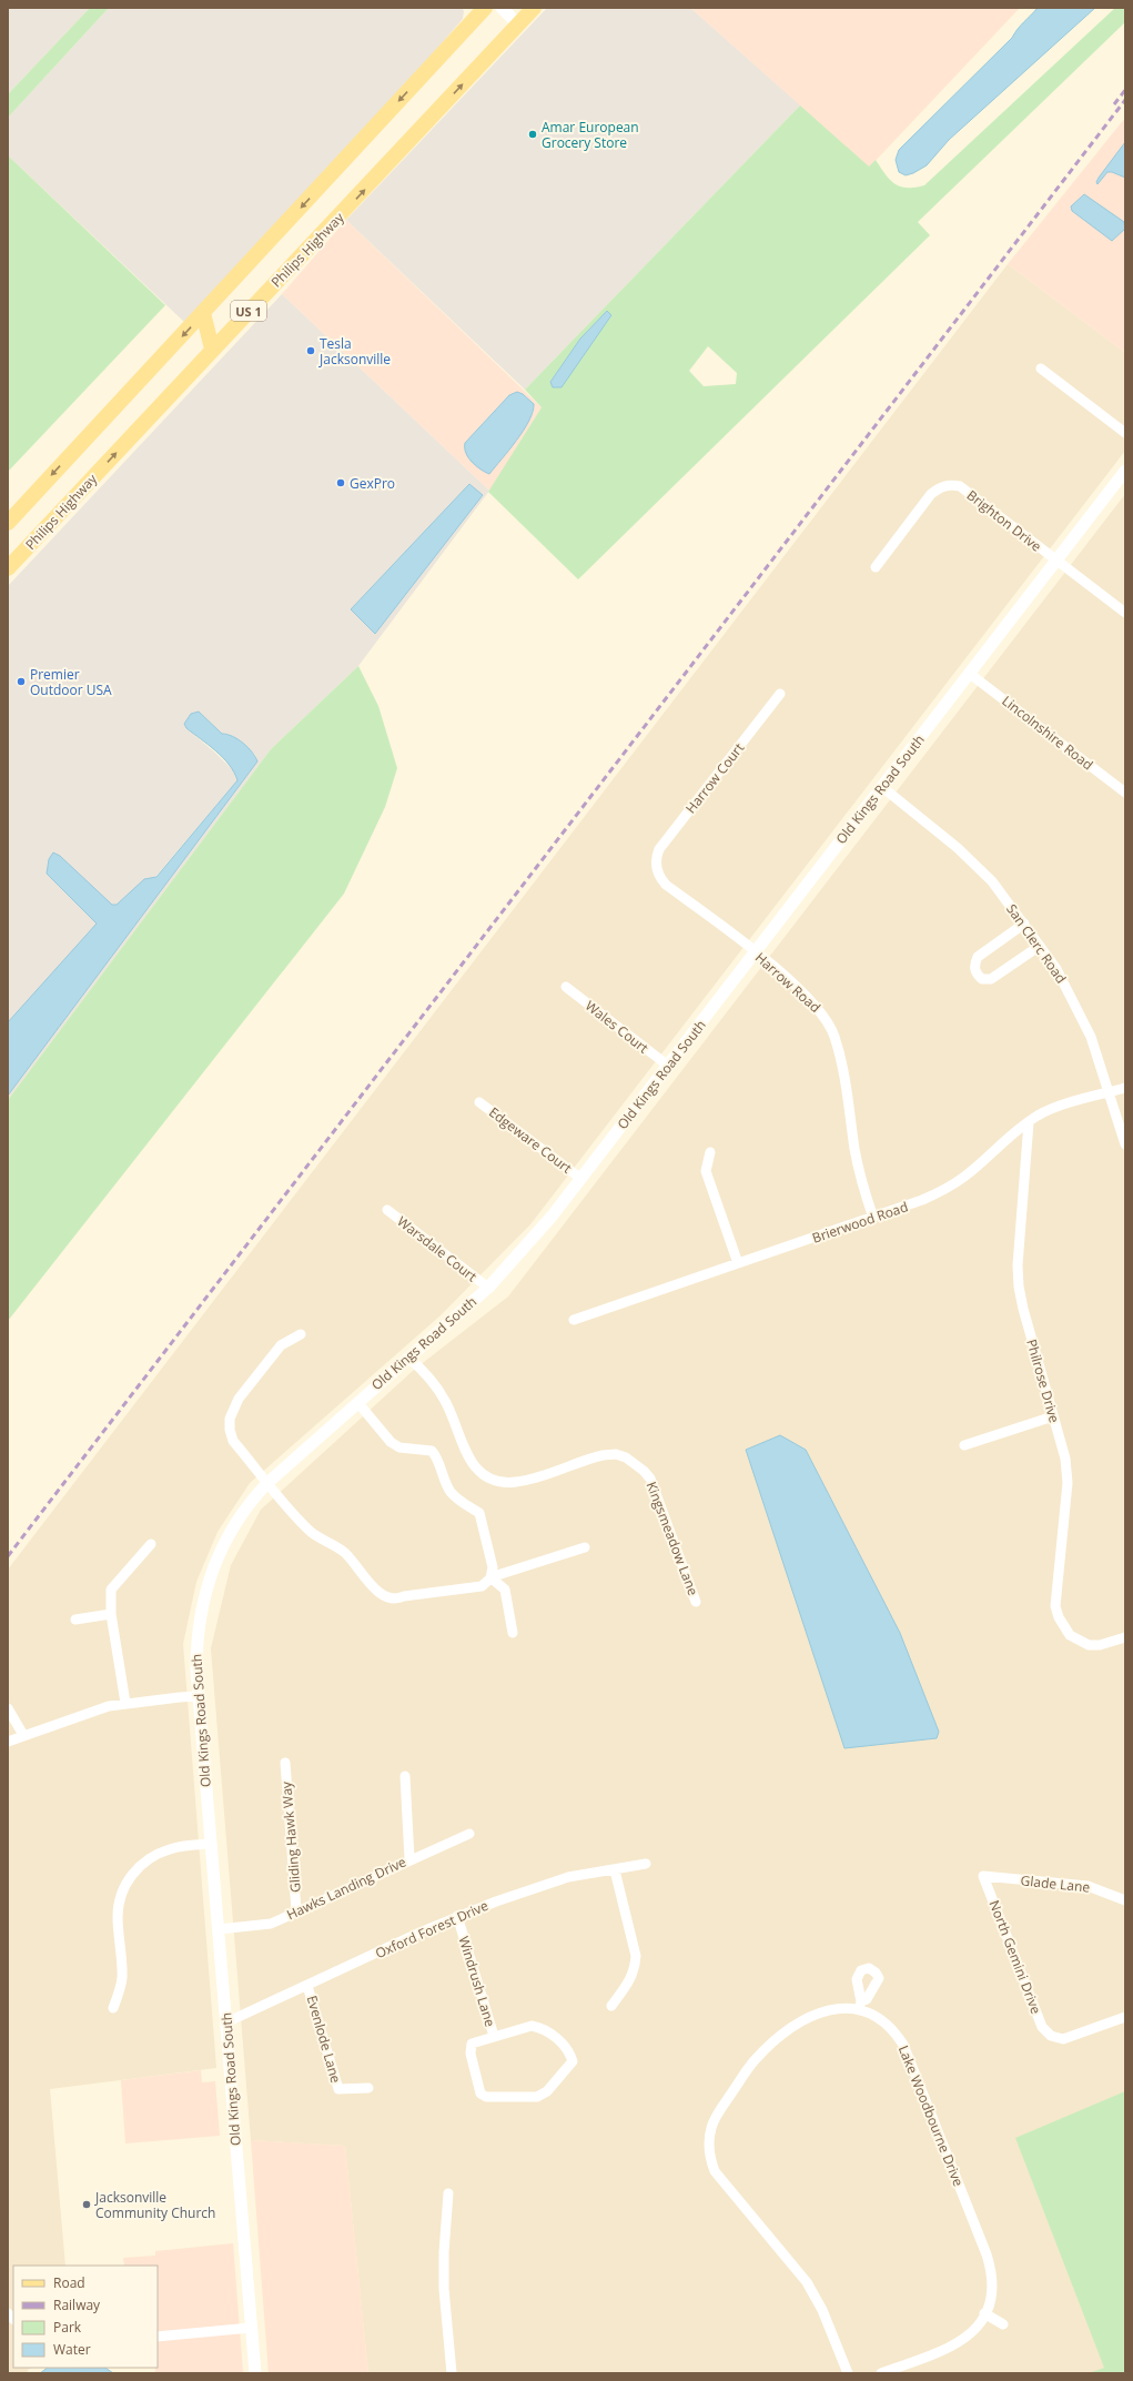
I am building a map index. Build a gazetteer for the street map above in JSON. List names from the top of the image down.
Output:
{
  "streets": {
    "main road": ["Philips Highway", "US 1"],
    "street": [
      "Brighton Drive",
      "Lincolnshire Road",
      "Harrow Court",
      "Old Kings Road South",
      "San Clerc Road",
      "Harrow Road",
      "Wales Court",
      "Edgeware Court",
      "Brierwood Road",
      "Warsdale Court",
      "Philrose Drive",
      "Kingsmeadow Lane",
      "Gliding Hawk Way",
      "Glade Lane",
      "Hawks Landing Drive",
      "Oxford Forest Drive",
      "North Gemini Drive",
      "Windrush Lane",
      "Evenlode Lane",
      "Lake Woodbourne Drive"
    ]
  },
  "crossings": [
    ["Brighton Drive", "Old Kings Road South"],
    ["Lincolnshire Road", "Old Kings Road South"],
    ["Harrow Court", "Harrow Road"],
    ["Old Kings Road South", "San Clerc Road"],
    ["Old Kings Road South", "Harrow Road"],
    ["Old Kings Road South", "Wales Court"],
    ["Old Kings Road South", "Edgeware Court"],
    ["Old Kings Road South", "Warsdale Court"],
    ["Old Kings Road South", "Kingsmeadow Lane"],
    ["Old Kings Road South", "Hawks Landing Drive"],
    ["Old Kings Road South", "Oxford Forest Drive"],
    ["San Clerc Road", "Brierwood Road"],
    ["Harrow Road", "Brierwood Road"],
    ["Brierwood Road", "Philrose Drive"],
    ["Gliding Hawk Way", "Hawks Landing Drive"],
    ["Glade Lane", "North Gemini Drive"],
    ["Oxford Forest Drive", "Windrush Lane"],
    ["Oxford Forest Drive", "Evenlode Lane"]
  ],
  "places": [
    "Amar European Grocery Store",
    "Tesla Jacksonville",
    "GexPro",
    "Premier Outdoor USA",
    "Jacksonville Community Church"
  ],
  "legend": [
    "Road",
    "Railway",
    "Park",
    "Water"
  ]
}
